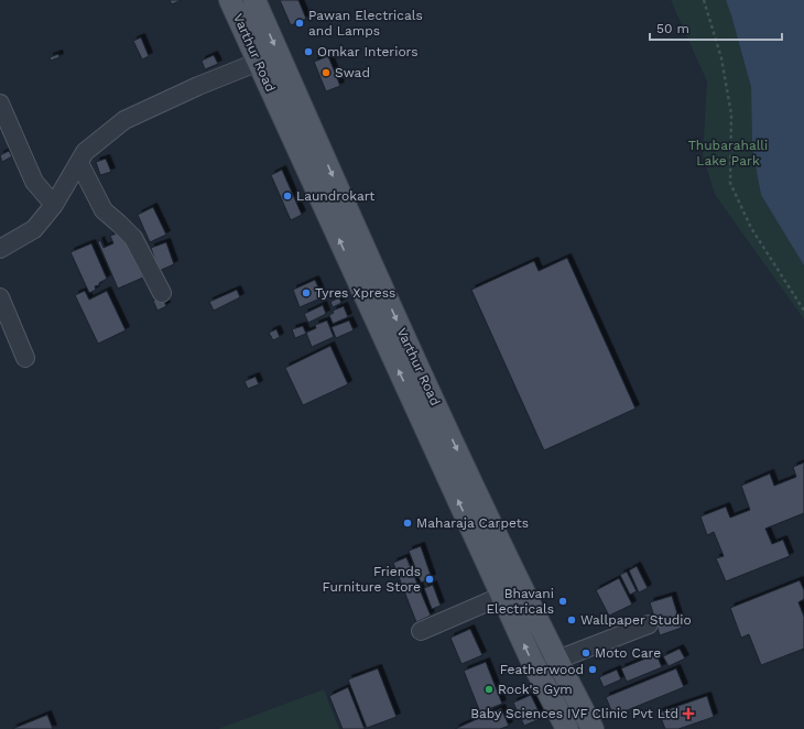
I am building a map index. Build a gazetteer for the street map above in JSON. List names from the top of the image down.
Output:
{
  "streets": {
    "main road": ["Varthur Road"]
  },
  "parks": ["Thubarahalli Lake Park"],
  "places": {
    "other": [
      "Pawan Electricals and Lamps",
      "Omkar Interiors",
      "Swad",
      "Laundrokart",
      "Tyres Xpress",
      "Maharaja Carpets",
      "Friends Furniture Store",
      "Bhavani Electricals",
      "Wallpaper Studio",
      "Moto Care",
      "Featherwood",
      "Rock's Gym"
    ],
    "health": ["Baby Sciences IVF Clinic Pvt Ltd"]
  },
  "scale_bar": "50 m"
}
